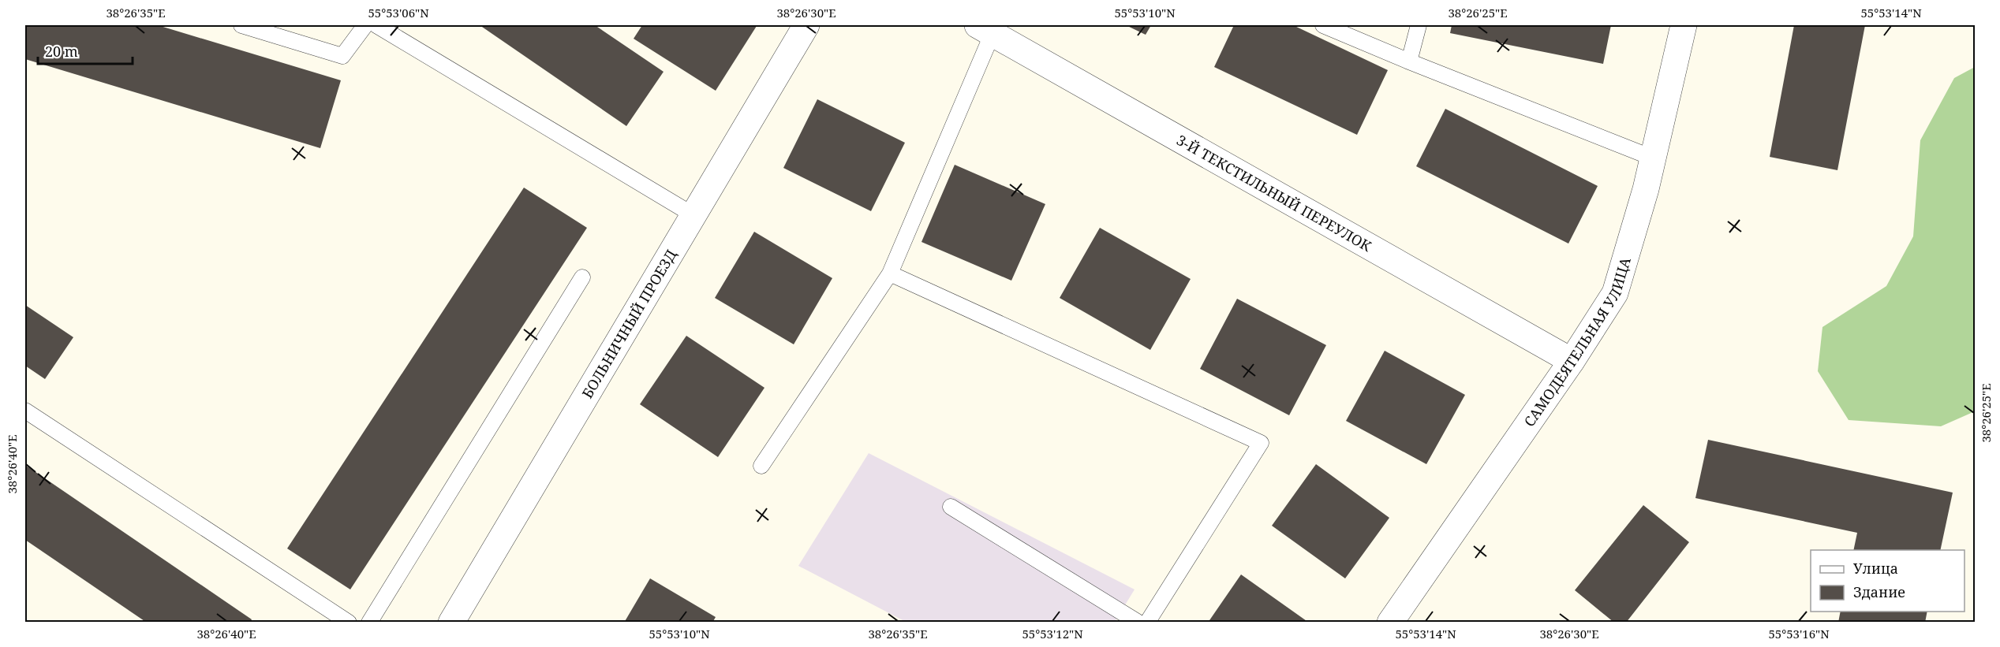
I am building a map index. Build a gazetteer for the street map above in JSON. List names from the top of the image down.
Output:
{
  "streets": {
    "street": ["3-Й ТЕКСТИЛЬНЫЙ ПЕРЕУЛОК", "БОЛЬНИЧНЫЙ ПРОЕЗД", "САМОДЕЯТЕЛЬНАЯ УЛИЦА"]
  },
  "crossings": [
    ["3-Й ТЕКСТИЛЬНЫЙ ПЕРЕУЛОК", "САМОДЕЯТЕЛЬНАЯ УЛИЦА"]
  ],
  "legend": ["Улица", "Здание"],
  "scale_bar": "20 m",
  "coordinates": [
    "38°26'35\"E",
    "55°53'06\"N",
    "38°26'30\"E",
    "55°53'10\"N",
    "38°26'25\"E",
    "55°53'14\"N",
    "38°26'40\"E",
    "55°53'12\"N",
    "55°53'16\"N"
  ]
}
